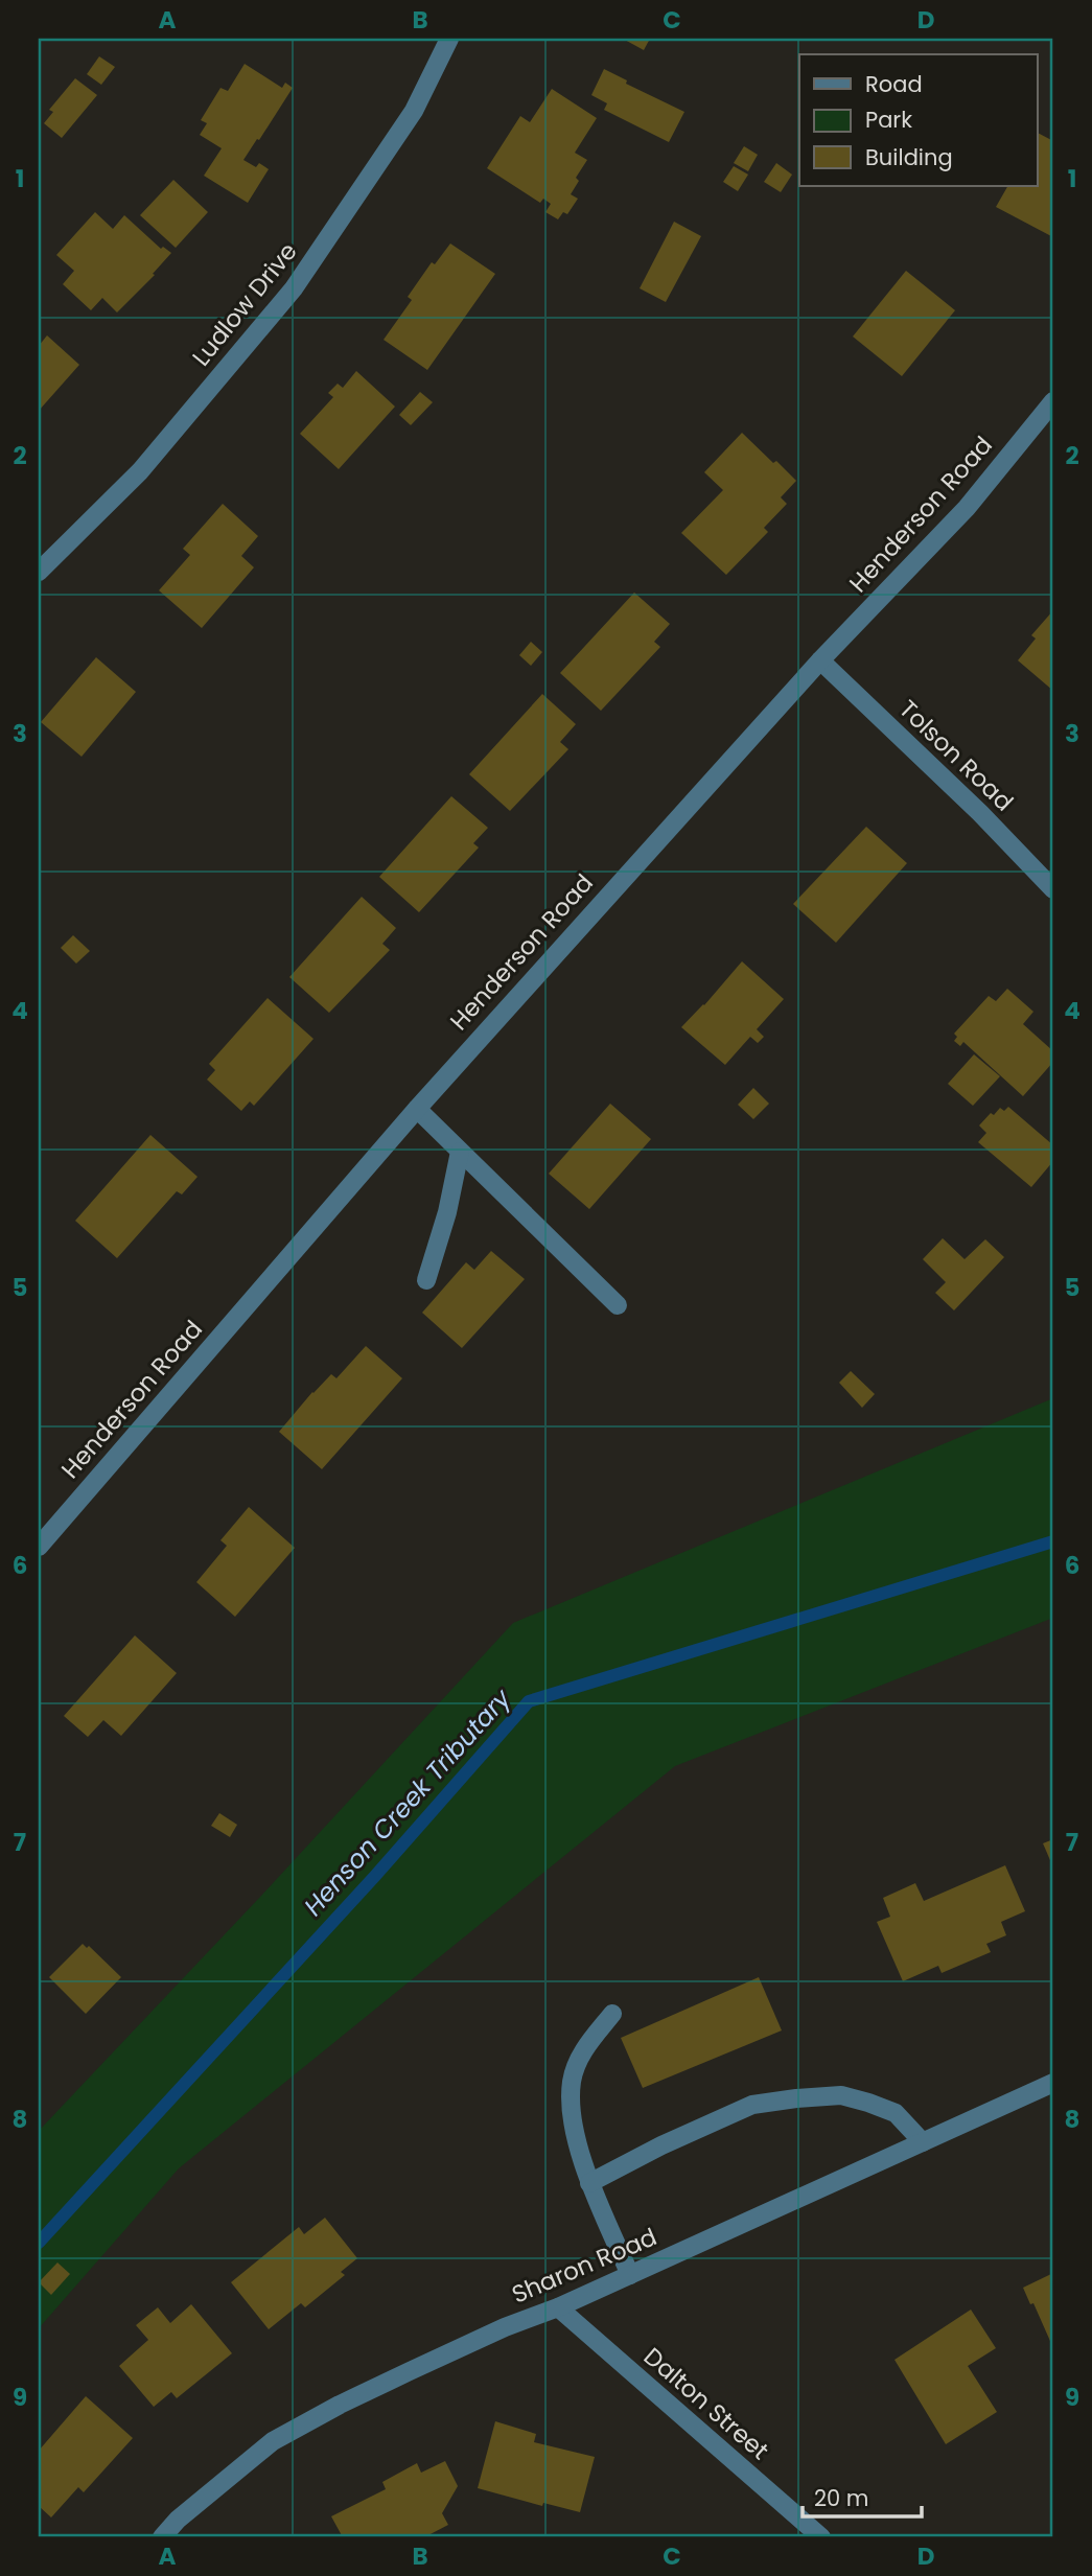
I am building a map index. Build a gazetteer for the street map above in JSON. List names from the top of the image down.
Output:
{
  "streets": {
    "street": [
      "Ludlow Drive",
      "Henderson Road",
      "Tolson Road",
      "Sharon Road",
      "Dalton Street"
    ]
  },
  "crossings": [
    ["Henderson Road", "Tolson Road"],
    ["Sharon Road", "Dalton Street"]
  ],
  "water": ["Henson Creek Tributary"],
  "legend": ["Road", "Park", "Building"],
  "scale_bar": "20 m",
  "grid": {
    "columns": [
      "A",
      "B",
      "C",
      "D"
    ],
    "rows": [
      "1",
      "2",
      "3",
      "4",
      "5",
      "6",
      "7",
      "8",
      "9"
    ]
  }
}
